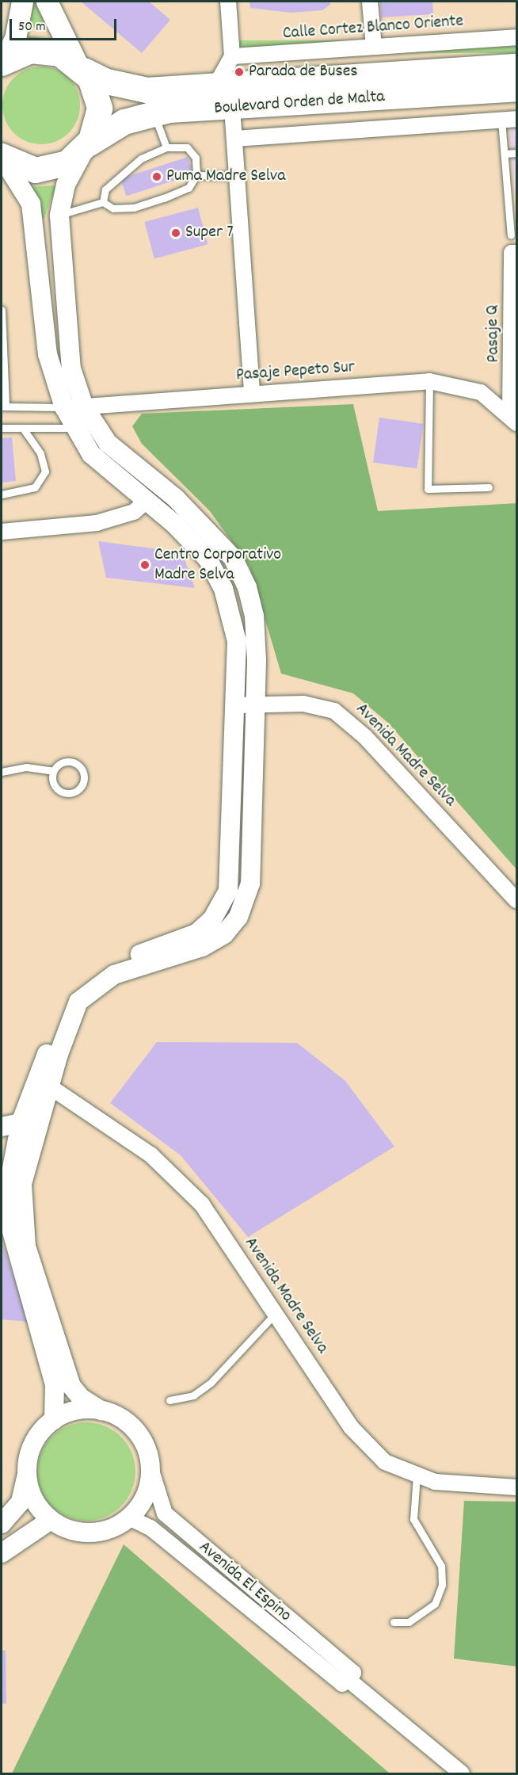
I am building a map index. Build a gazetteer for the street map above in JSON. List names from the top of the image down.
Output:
{
  "streets": {
    "highway": ["Boulevard Orden de Malta"],
    "street": [
      "Calle Cortez Blanco Oriente",
      "Pasaje Q",
      "Pasaje Pepeto Sur",
      "Avenida Madre Selva",
      "Avenida El Espino"
    ]
  },
  "crossings": [
    ["Pasaje Q", "Pasaje Pepeto Sur"]
  ],
  "places": [
    "Parada de Buses",
    "Puma Madre Selva",
    "Super 7",
    "Centro Corporativo Madre Selva"
  ],
  "scale_bar": "50 m"
}
